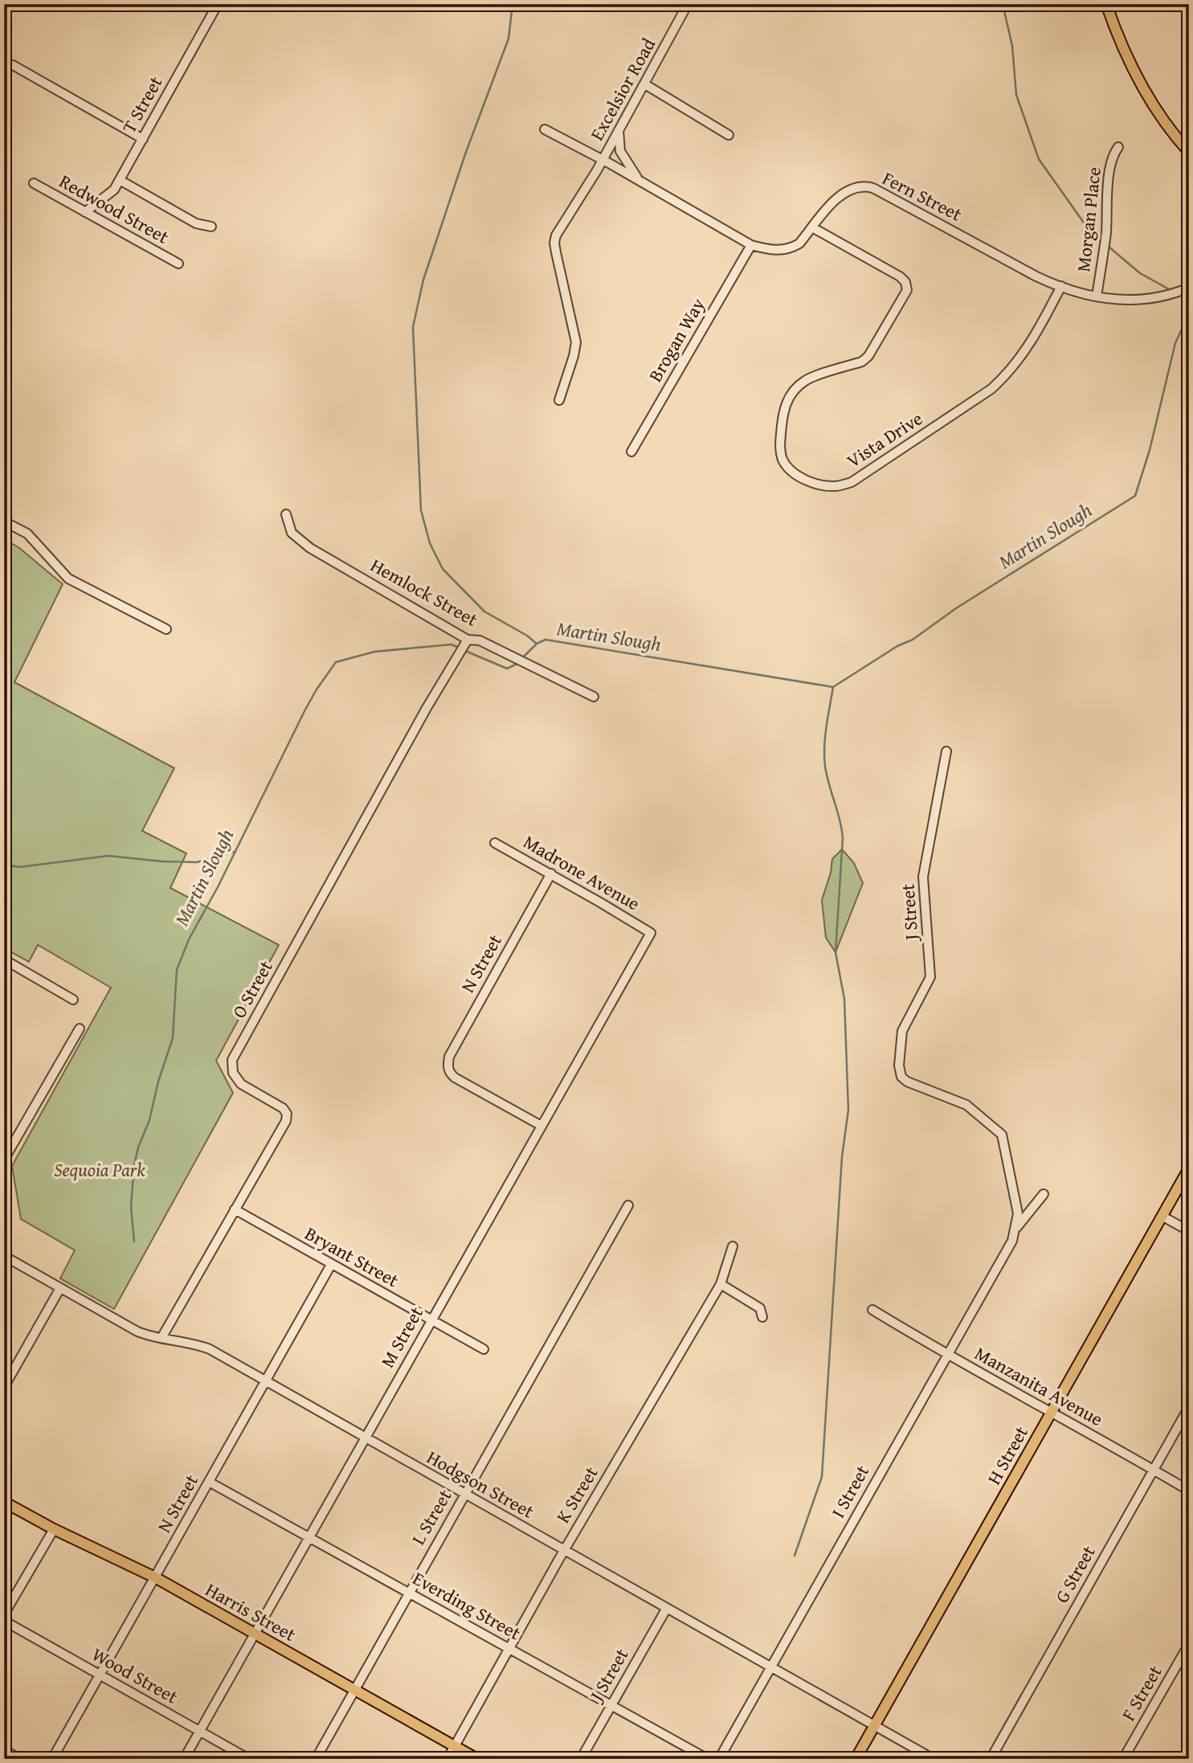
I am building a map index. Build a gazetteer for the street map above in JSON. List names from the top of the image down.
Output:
{
  "streets": {
    "main road": ["H Street", "Harris Street"],
    "street": [
      "Excelsior Road",
      "T Street",
      "Fern Street",
      "Redwood Street",
      "Morgan Place",
      "Brogan Way",
      "Vista Drive",
      "Hemlock Street",
      "Madrone Avenue",
      "J Street",
      "N Street",
      "O Street",
      "Bryant Street",
      "M Street",
      "Manzanita Avenue",
      "Hodgson Street",
      "I Street",
      "K Street",
      "L Street",
      "G Street",
      "Everding Street",
      "Wood Street",
      "F Street"
    ]
  },
  "crossings": [
    ["Excelsior Road", "Fern Street"],
    ["T Street", "Redwood Street"],
    ["Fern Street", "Morgan Place"],
    ["Fern Street", "Brogan Way"],
    ["Fern Street", "Vista Drive"],
    ["Hemlock Street", "O Street"],
    ["Madrone Avenue", "N Street"],
    ["Madrone Avenue", "M Street"],
    ["J Street", "Hodgson Street"],
    ["J Street", "I Street"],
    ["J Street", "Everding Street"],
    ["N Street", "Bryant Street"],
    ["N Street", "M Street"],
    ["N Street", "Hodgson Street"],
    ["N Street", "Everding Street"],
    ["N Street", "Harris Street"],
    ["N Street", "Wood Street"],
    ["O Street", "Bryant Street"],
    ["O Street", "Hodgson Street"],
    ["Bryant Street", "M Street"],
    ["M Street", "Hodgson Street"],
    ["M Street", "Everding Street"],
    ["M Street", "Harris Street"],
    ["M Street", "Wood Street"],
    ["Manzanita Avenue", "H Street"],
    ["Manzanita Avenue", "I Street"],
    ["Manzanita Avenue", "G Street"],
    ["H Street", "Hodgson Street"],
    ["Hodgson Street", "I Street"],
    ["Hodgson Street", "K Street"],
    ["Hodgson Street", "L Street"],
    ["K Street", "Everding Street"],
    ["K Street", "Harris Street"],
    ["L Street", "Everding Street"],
    ["L Street", "Harris Street"]
  ],
  "water": ["Martin Slough"],
  "parks": ["Sequoia Park"]
}
